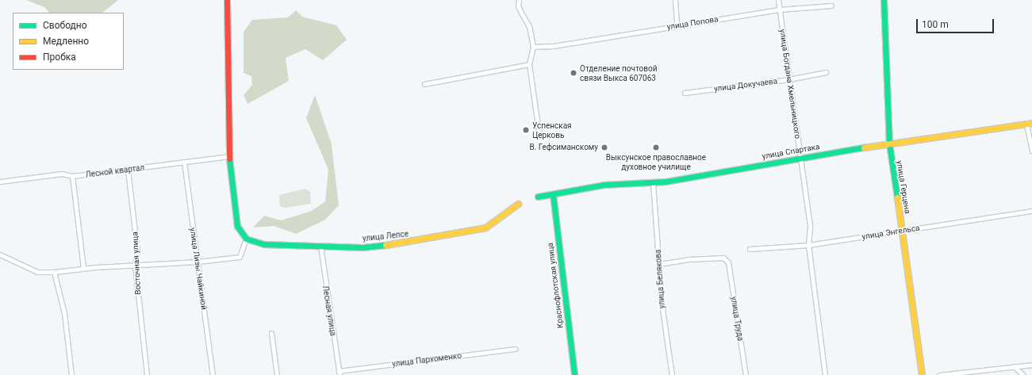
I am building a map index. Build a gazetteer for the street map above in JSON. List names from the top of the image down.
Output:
{
  "streets": {
    "street": [
      "улица Попова",
      "улица Богдана Хмельницкого",
      "улица Докучаева",
      "улица Спартака",
      "Лесной квартал",
      "улица Герцена",
      "улица Энгельса",
      "улица Лепсе",
      "Восточная улица",
      "улица Лизы Чайкиной",
      "улица Белякова",
      "Краснофлотская улица",
      "Лесная улица",
      "улица Труда",
      "улица Пархоменко"
    ]
  },
  "crossings": [
    ["улица Попова", "улица Богдана Хмельницкого"],
    ["улица Богдана Хмельницкого", "улица Докучаева"],
    ["улица Богдана Хмельницкого", "улица Спартака"],
    ["улица Богдана Хмельницкого", "улица Энгельса"],
    ["улица Спартака", "улица Герцена"],
    ["улица Спартака", "улица Белякова"],
    ["улица Спартака", "Краснофлотская улица"],
    ["Лесной квартал", "Восточная улица"],
    ["Лесной квартал", "улица Лизы Чайкиной"],
    ["улица Герцена", "улица Энгельса"],
    ["улица Лепсе", "Лесная улица"],
    ["улица Белякова", "улица Труда"],
    ["Лесная улица", "улица Пархоменко"]
  ],
  "places": [
    "Отделение почтовой связи Выкса 607063",
    "Успенская Церковь",
    "В. Гефсиманскому",
    "Выксунское православное духовное училище"
  ],
  "legend": ["Свободно", "Медленно", "Пробка"],
  "scale_bar": "100 m"
}
